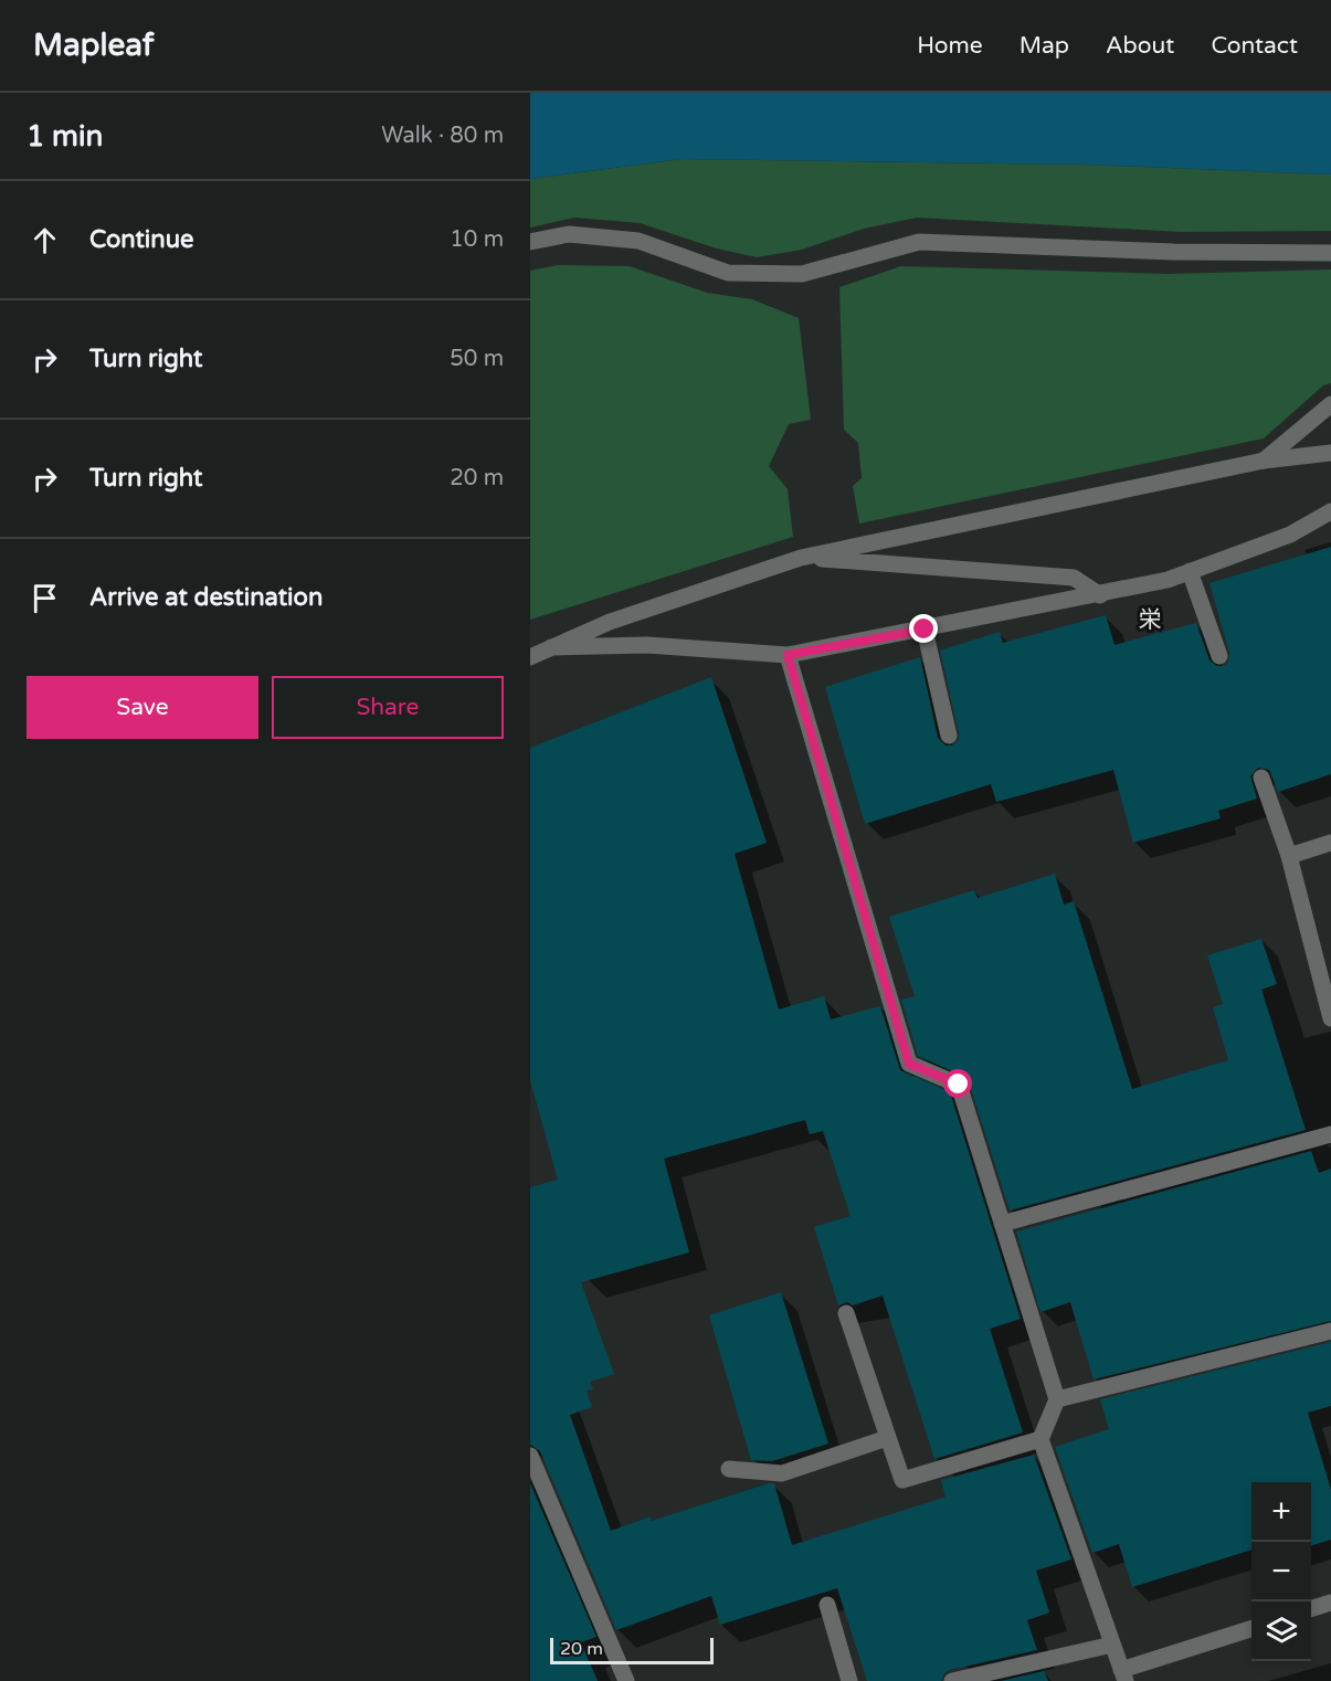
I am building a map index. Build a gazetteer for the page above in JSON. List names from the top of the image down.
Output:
{
  "districts": ["栄"],
  "scale_bar": "20 m",
  "page": {
    "header": "Mapleaf",
    "nav": [
      "Home",
      "Map",
      "About",
      "Contact"
    ],
    "heading": ["1 min", "Walk · 80 m"],
    "list": [
      ["Continue", "10 m"],
      ["Turn right", "50 m"],
      ["Turn right", "20 m"],
      "Arrive at destination"
    ],
    "buttons": ["Save", "Share"],
    "map_buttons": ["+", "−"],
    "scale": "20 m"
  }
}
